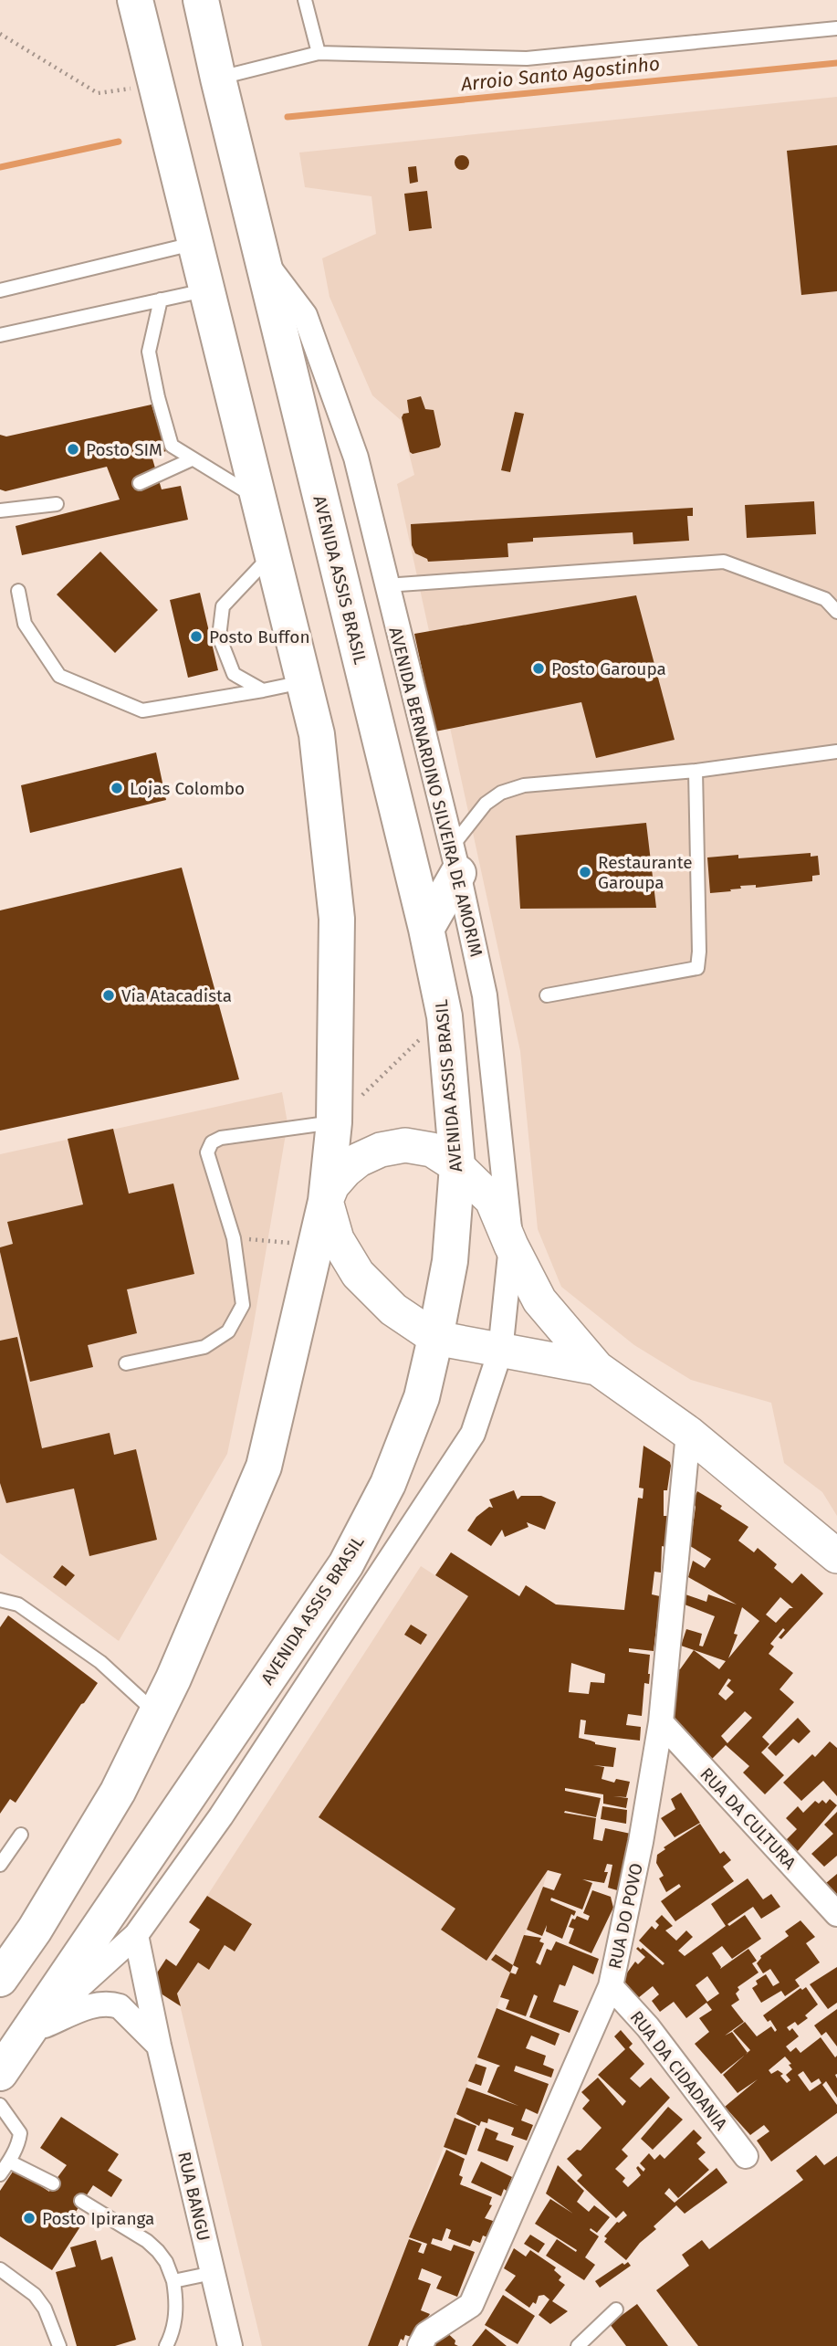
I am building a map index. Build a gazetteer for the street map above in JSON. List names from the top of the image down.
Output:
{
  "streets": {
    "main road": ["AVENIDA ASSIS BRASIL"],
    "street": [
      "AVENIDA BERNARDINO SILVEIRA DE AMORIM",
      "RUA DA CULTURA",
      "RUA DO POVO",
      "RUA DA CIDADANIA",
      "RUA BANGU"
    ]
  },
  "crossings": [
    ["AVENIDA ASSIS BRASIL", "AVENIDA BERNARDINO SILVEIRA DE AMORIM"],
    ["AVENIDA BERNARDINO SILVEIRA DE AMORIM", "RUA BANGU"],
    ["RUA DA CULTURA", "RUA DO POVO"],
    ["RUA DO POVO", "RUA DA CIDADANIA"]
  ],
  "water": ["Arroio Santo Agostinho"],
  "places": [
    "Posto SIM",
    "Posto Buffon",
    "Posto Garoupa",
    "Lojas Colombo",
    "Restaurante Garoupa",
    "Via Atacadista",
    "Posto Ipiranga"
  ]
}
